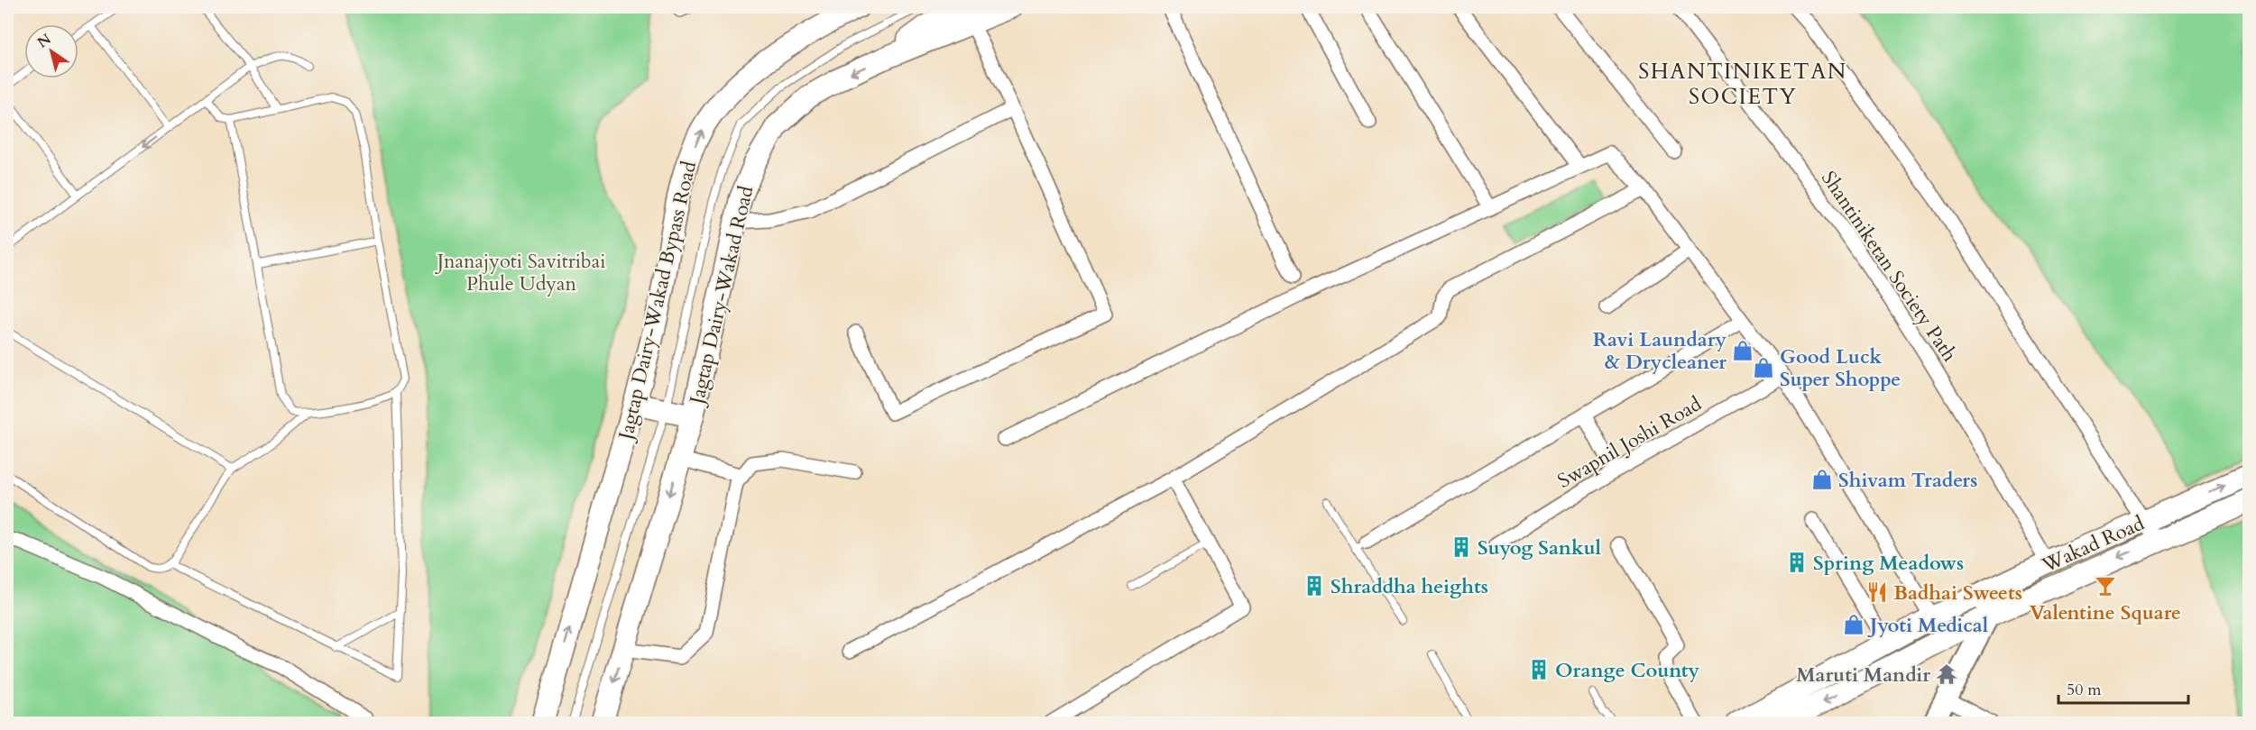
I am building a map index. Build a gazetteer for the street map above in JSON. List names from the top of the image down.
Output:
{
  "streets": {
    "main road": ["Jagtap Dairy-Wakad Road", "Jagtap Dairy-Wakad Bypass Road", "Wakad Road"],
    "street": ["Shantiniketan Society Path", "Swapnil Joshi Road"]
  },
  "crossings": [
    ["Shantiniketan Society Path", "Wakad Road"]
  ],
  "one_way": ["Jagtap Dairy-Wakad Road", "Jagtap Dairy-Wakad Bypass Road"],
  "districts": ["SHANTINIKETAN SOCIETY"],
  "parks": ["Jnanajyoti Savitribai Phule Udyan"],
  "places": {
    "shop": [
      "Ravi Laundary & Drycleaner",
      "Good Luck Super Shoppe",
      "Shivam Traders",
      "Jyoti Medical"
    ],
    "building": [
      "Suyog Sankul",
      "Spring Meadows",
      "Shraddha heights",
      "Orange County"
    ],
    "bar": ["Valentine Square"],
    "restaurant": ["Badhai Sweets"],
    "temple": ["Maruti Mandir"]
  },
  "scale_bar": "50 m",
  "north": "top left"
}
